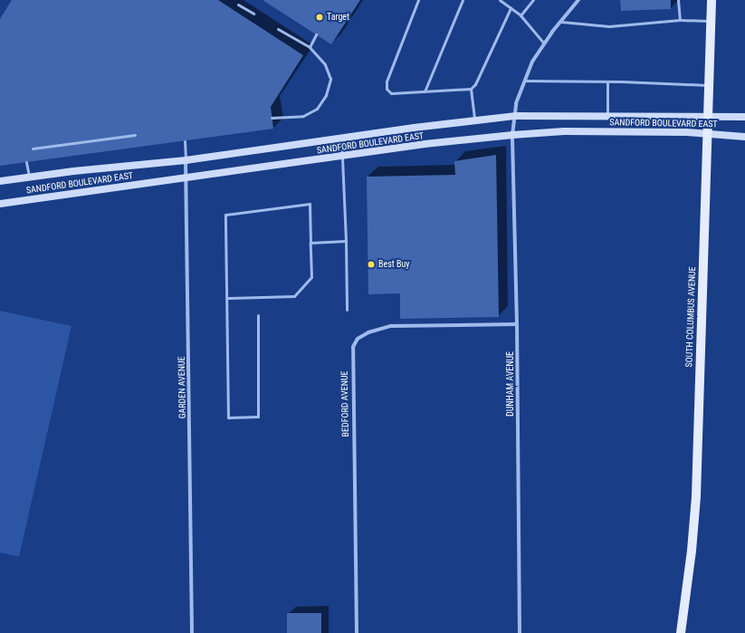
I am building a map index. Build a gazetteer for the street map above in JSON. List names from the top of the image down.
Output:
{
  "streets": {
    "main road": ["SOUTH COLUMBUS AVENUE"],
    "street": [
      "SANDFORD BOULEVARD EAST",
      "DUNHAM AVENUE",
      "GARDEN AVENUE",
      "BEDFORD AVENUE"
    ]
  },
  "crossings": [
    ["SANDFORD BOULEVARD EAST", "SOUTH COLUMBUS AVENUE"],
    ["SANDFORD BOULEVARD EAST", "DUNHAM AVENUE"],
    ["SANDFORD BOULEVARD EAST", "GARDEN AVENUE"],
    ["DUNHAM AVENUE", "BEDFORD AVENUE"]
  ],
  "places": ["Target", "Best Buy"]
}
